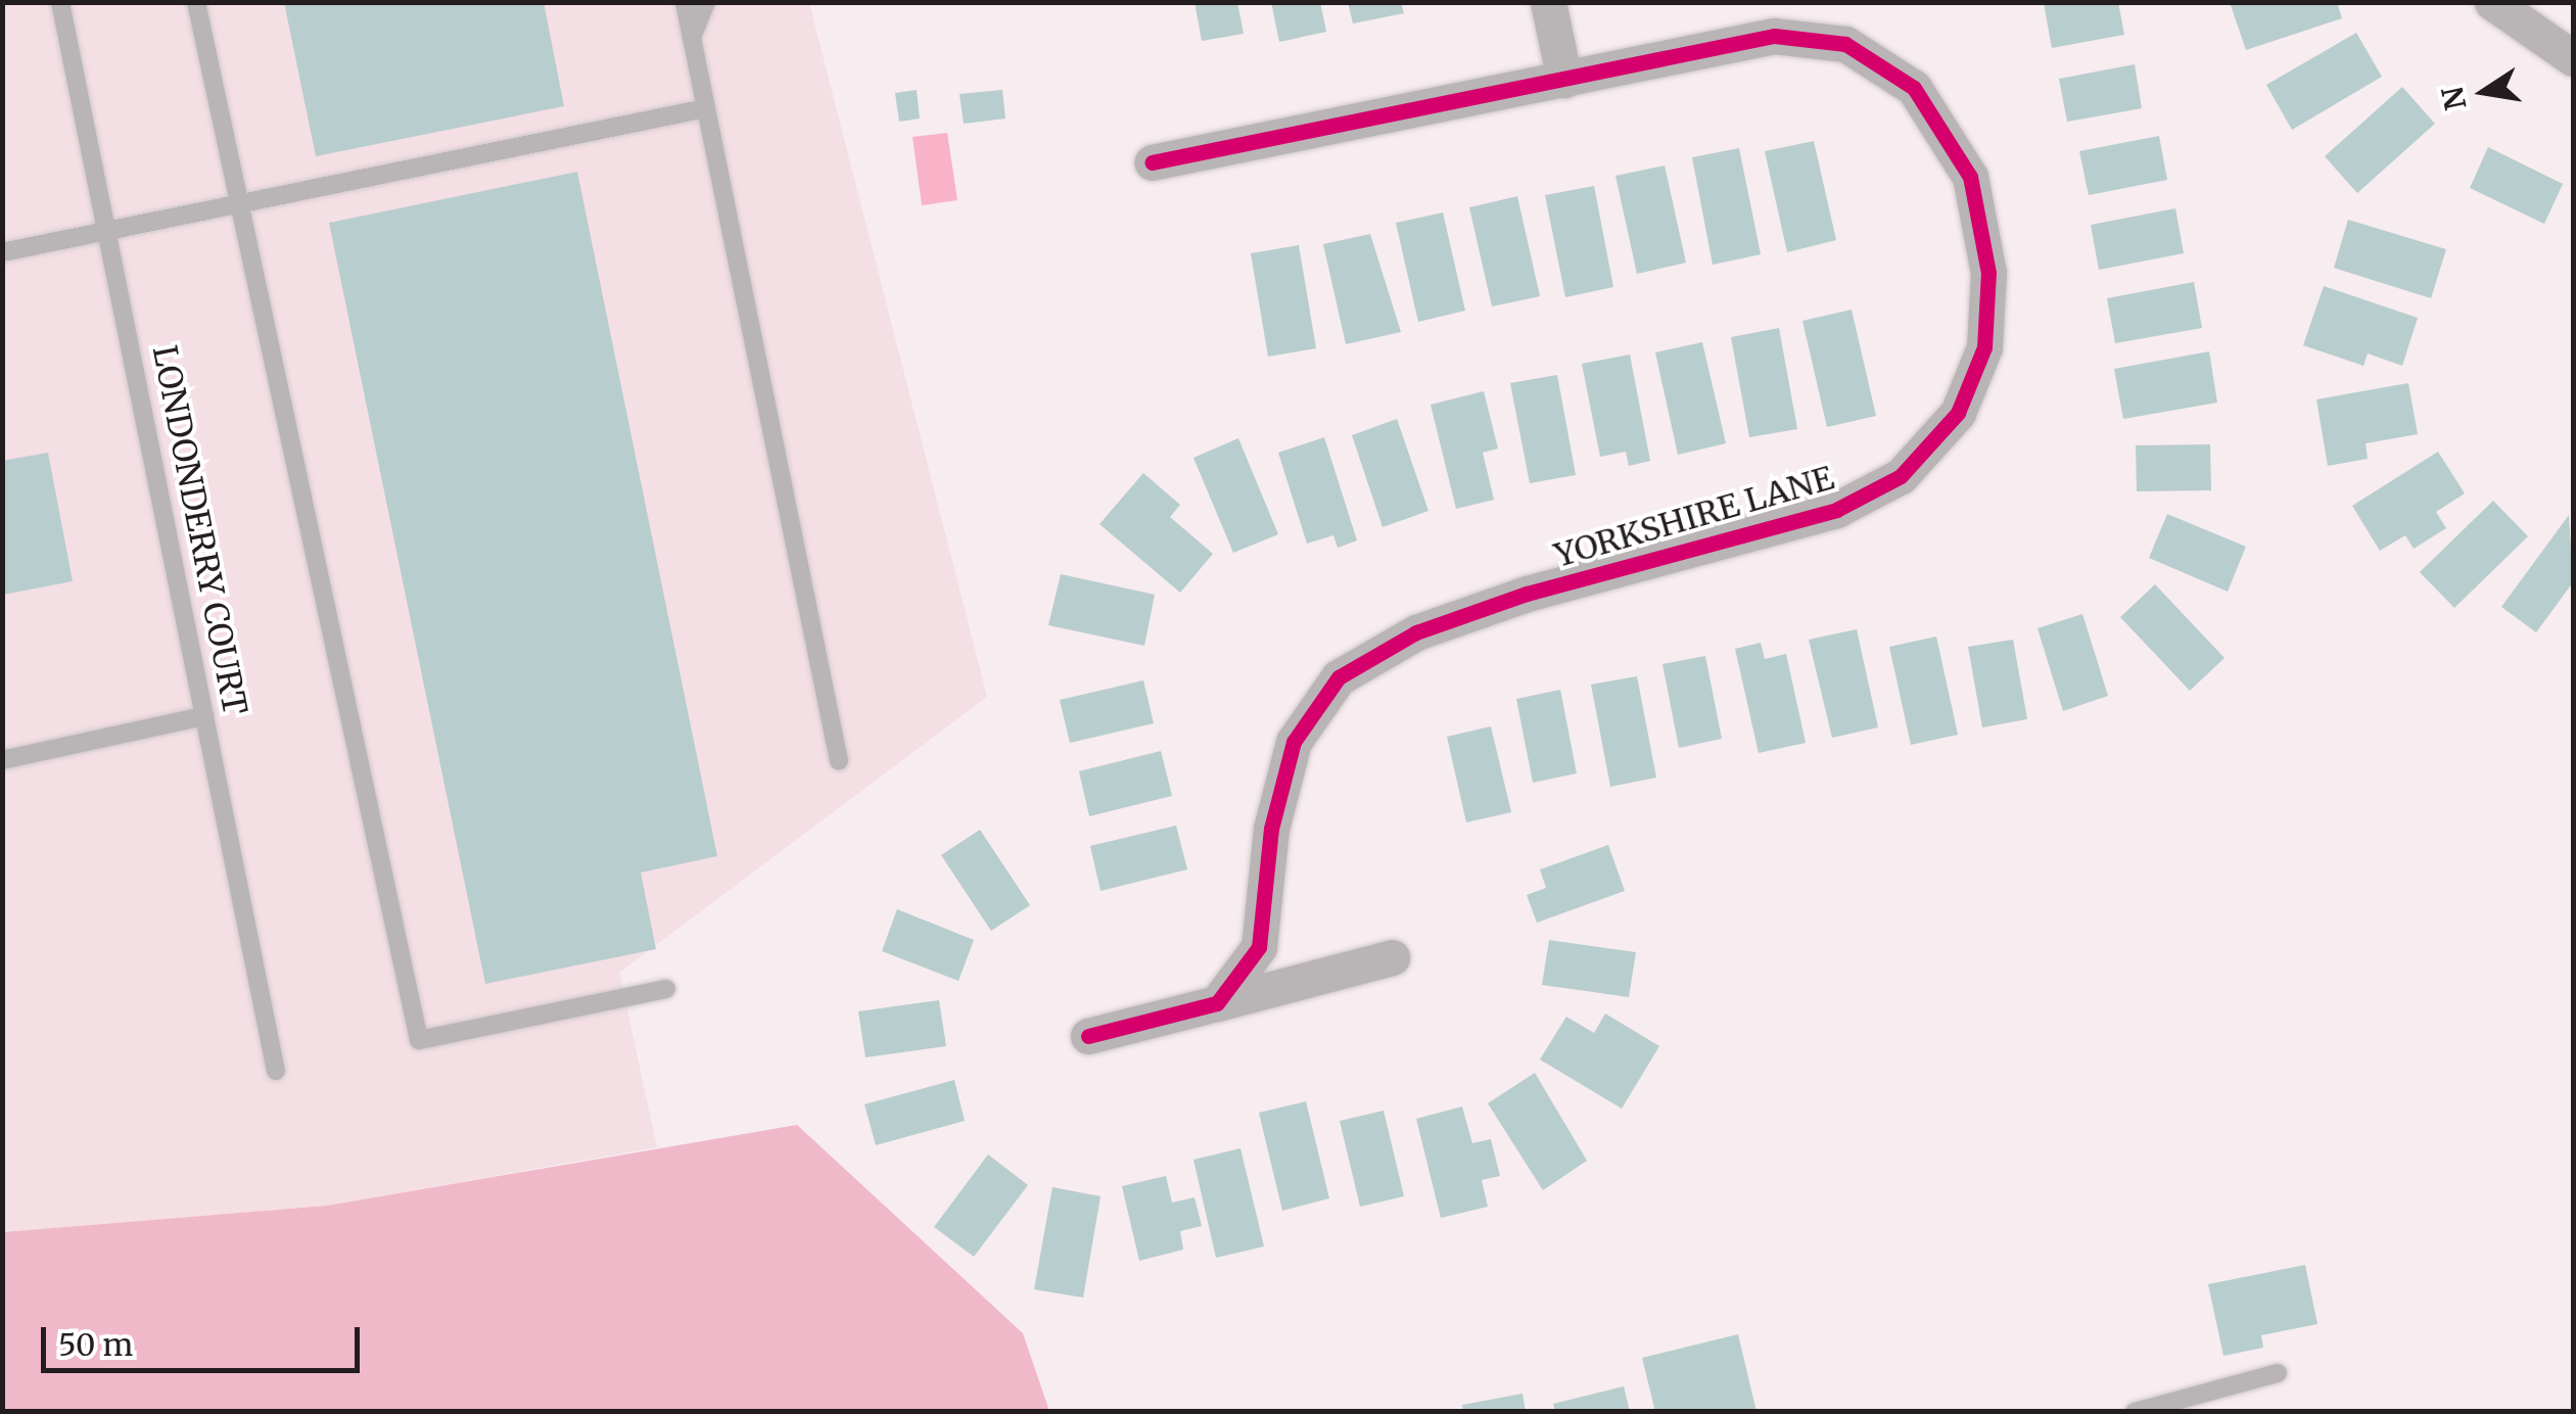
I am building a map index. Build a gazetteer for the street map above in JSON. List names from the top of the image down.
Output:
{
  "streets": {
    "street": ["YORKSHIRE LANE"],
    "lane": ["LONDONDERRY COURT"]
  },
  "scale_bar": "50 m",
  "north": "left"
}
